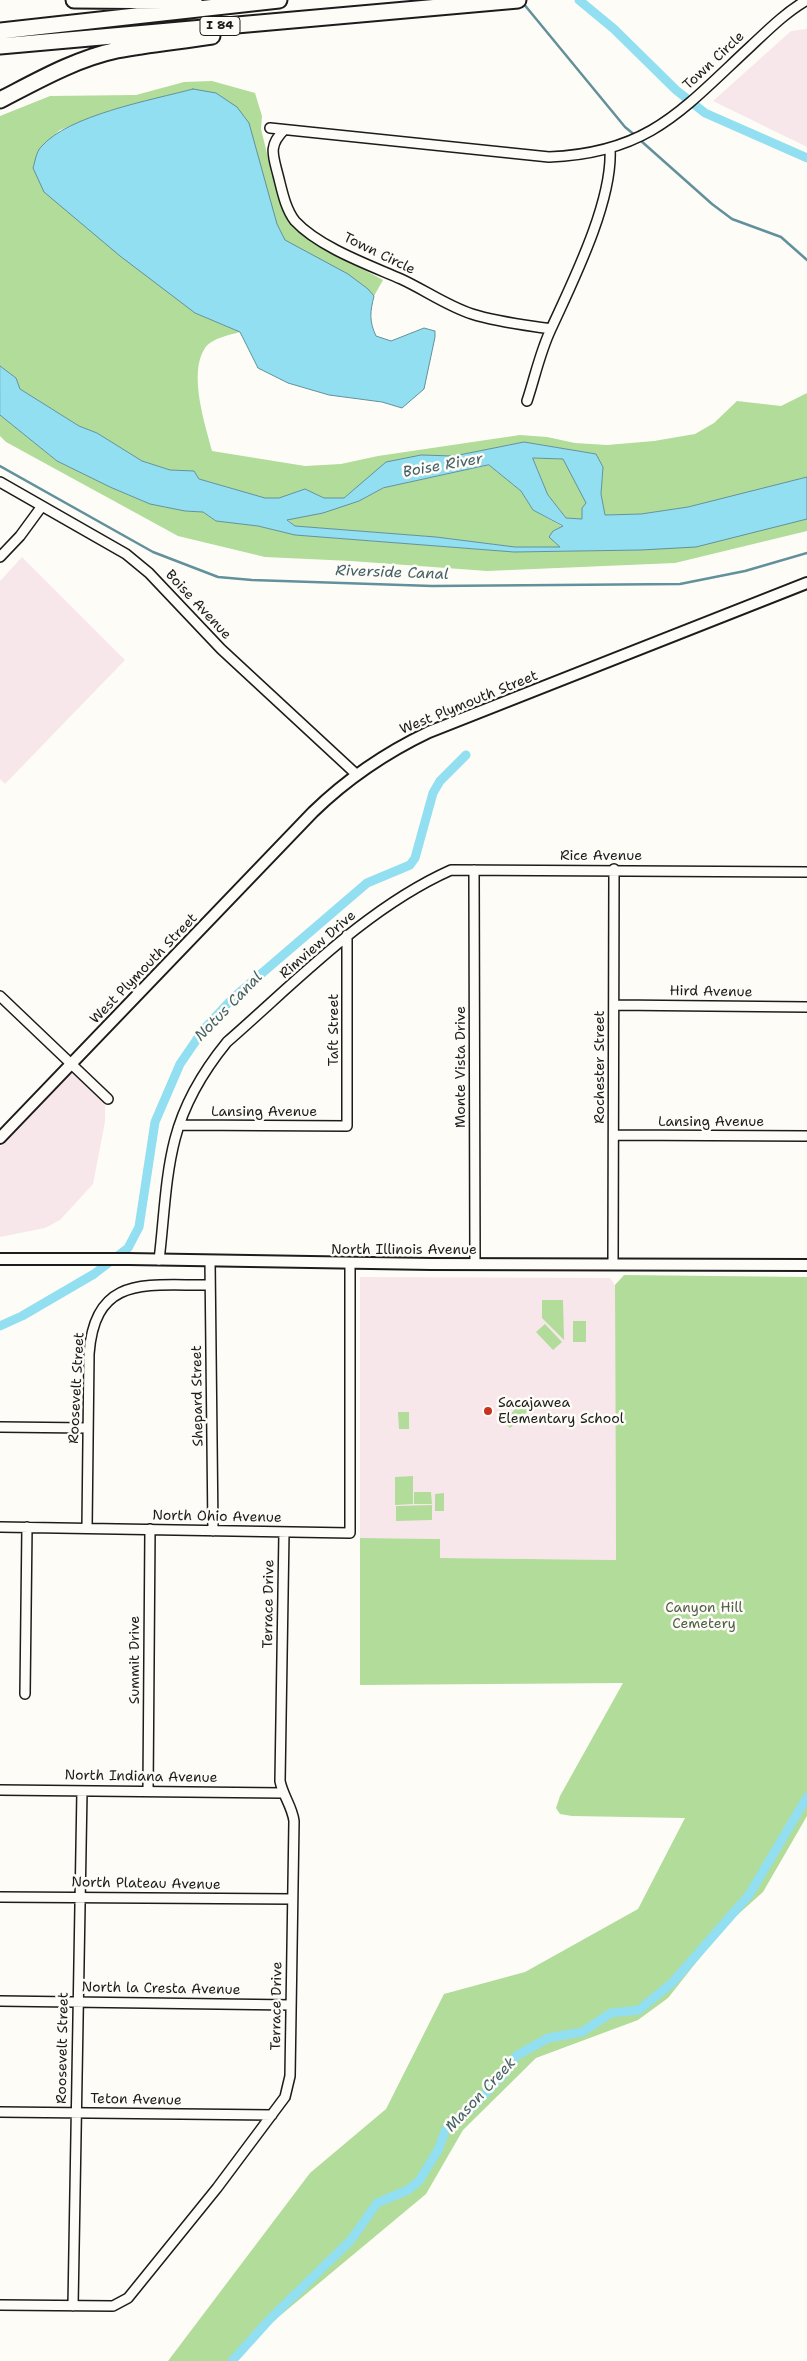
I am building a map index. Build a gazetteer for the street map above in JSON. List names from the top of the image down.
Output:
{
  "streets": {
    "highway": ["I 84"],
    "street": [
      "Town Circle",
      "Boise Avenue",
      "West Plymouth Street",
      "Rice Avenue",
      "Rimview Drive",
      "Hird Avenue",
      "Taft Street",
      "Monte Vista Drive",
      "Rochester Street",
      "Lansing Avenue",
      "North Illinois Avenue",
      "Roosevelt Street",
      "Shepard Street",
      "North Ohio Avenue",
      "Terrace Drive",
      "Summit Drive",
      "North Indiana Avenue",
      "North Plateau Avenue",
      "North la Cresta Avenue",
      "Teton Avenue"
    ]
  },
  "crossings": [
    ["Boise Avenue", "West Plymouth Street"],
    ["Rice Avenue", "Rimview Drive"],
    ["Rice Avenue", "Monte Vista Drive"],
    ["Rice Avenue", "Rochester Street"],
    ["Rimview Drive", "Taft Street"],
    ["Rimview Drive", "Lansing Avenue"],
    ["Rimview Drive", "North Illinois Avenue"],
    ["Hird Avenue", "Rochester Street"],
    ["Taft Street", "Lansing Avenue"],
    ["Monte Vista Drive", "North Illinois Avenue"],
    ["Rochester Street", "Lansing Avenue"],
    ["Rochester Street", "North Illinois Avenue"],
    ["North Illinois Avenue", "Shepard Street"],
    ["North Illinois Avenue", "North Ohio Avenue"],
    ["Roosevelt Street", "Shepard Street"],
    ["Roosevelt Street", "North Ohio Avenue"],
    ["Roosevelt Street", "Terrace Drive"],
    ["Roosevelt Street", "North Indiana Avenue"],
    ["Roosevelt Street", "North Plateau Avenue"],
    ["Roosevelt Street", "North la Cresta Avenue"],
    ["Roosevelt Street", "Teton Avenue"],
    ["Shepard Street", "North Ohio Avenue"],
    ["North Ohio Avenue", "Terrace Drive"],
    ["North Ohio Avenue", "Summit Drive"],
    ["Terrace Drive", "North Indiana Avenue"],
    ["Terrace Drive", "North Plateau Avenue"],
    ["Terrace Drive", "North la Cresta Avenue"],
    ["Terrace Drive", "Teton Avenue"],
    ["Summit Drive", "North Indiana Avenue"]
  ],
  "water": [
    "Boise River",
    "Riverside Canal",
    "Notus Canal",
    "Mason Creek"
  ],
  "parks": ["Canyon Hill Cemetery"],
  "places": ["Sacajawea Elementary School"]
}
